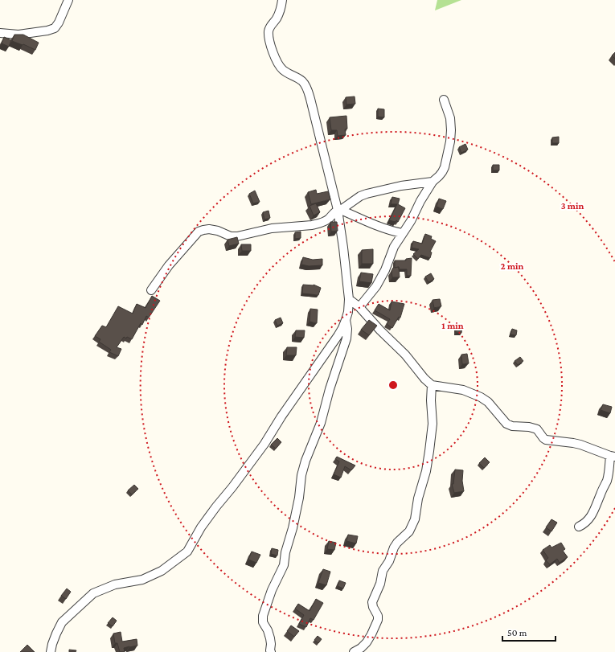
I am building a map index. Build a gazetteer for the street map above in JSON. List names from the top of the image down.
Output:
{
  "scale_bar": "50 m",
  "rings": ["3 min", "2 min", "1 min"]
}
